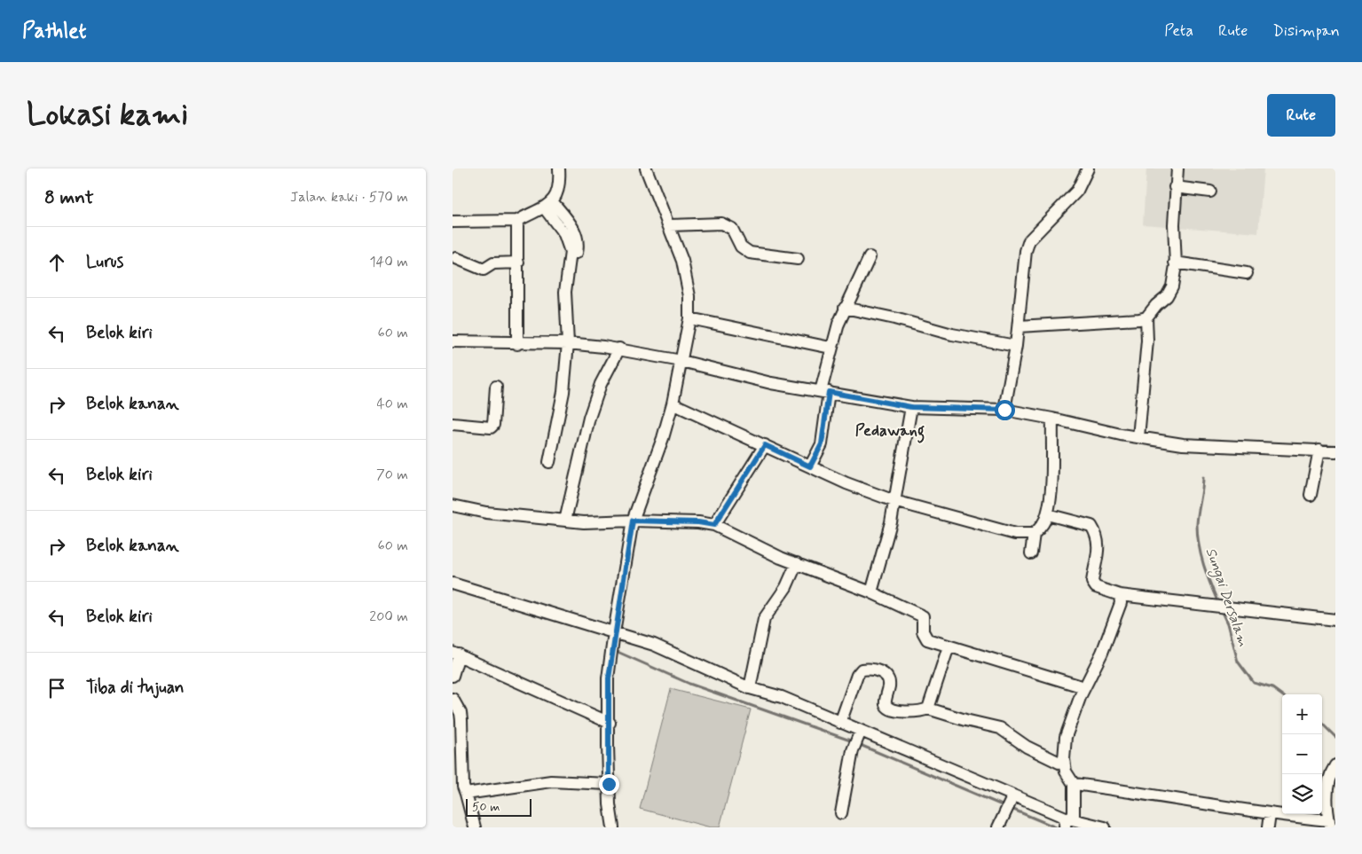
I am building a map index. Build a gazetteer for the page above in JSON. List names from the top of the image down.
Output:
{
  "districts": ["Pedawang"],
  "water": ["Sungai Dersalam"],
  "scale_bar": "50 m",
  "page": {
    "header": "Pathlet",
    "nav": ["Peta", "Rute", "Disimpan"],
    "buttons": "Rute",
    "title": "Lokasi kami",
    "heading": ["8 mnt", "Jalan kaki · 570 m"],
    "list": [
      ["Lurus", "140 m"],
      ["Belok kiri", "60 m"],
      ["Belok kanan", "40 m"],
      ["Belok kiri", "70 m"],
      ["Belok kanan", "60 m"],
      ["Belok kiri", "200 m"],
      "Tiba di tujuan"
    ],
    "map_buttons": ["+", "−"],
    "scale": "50 m"
  }
}
